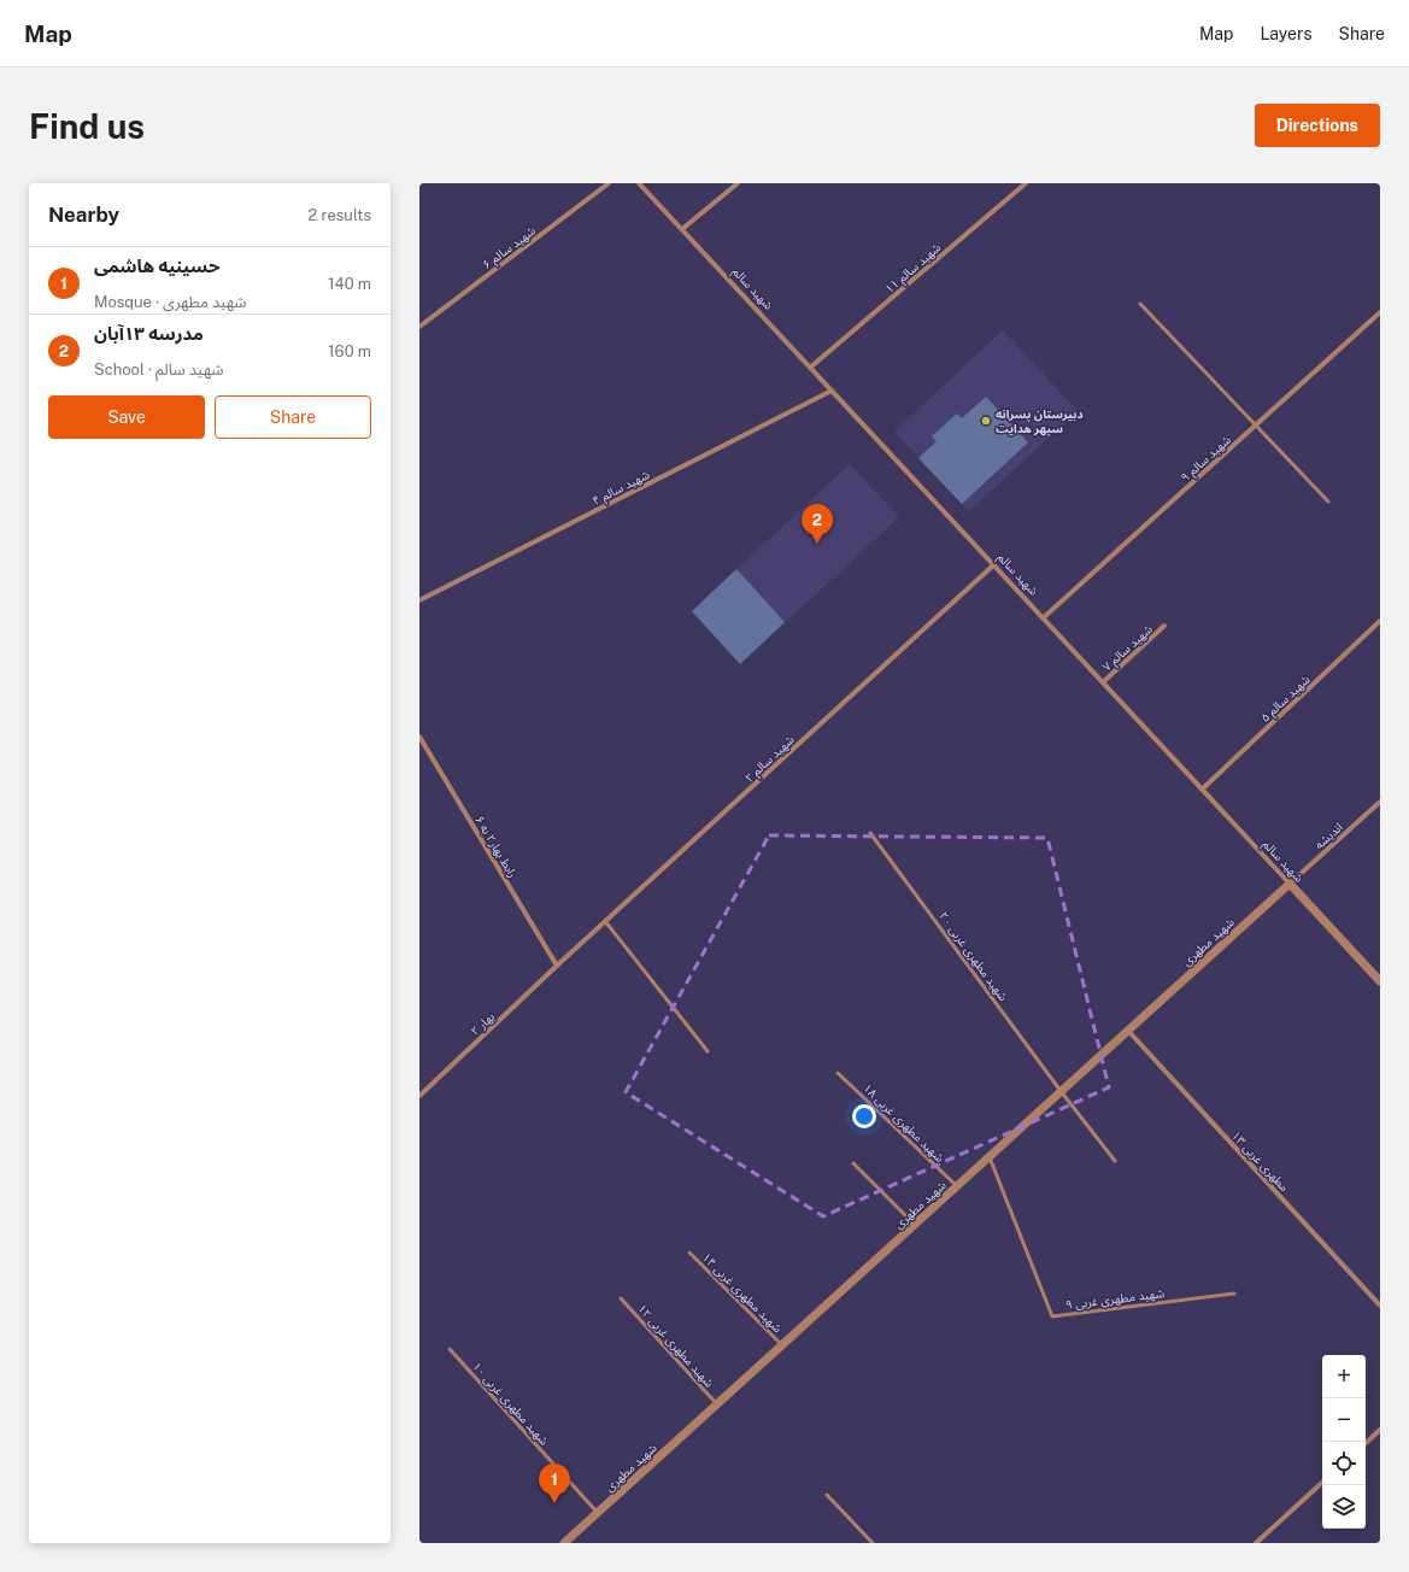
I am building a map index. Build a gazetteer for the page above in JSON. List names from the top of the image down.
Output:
{
  "streets": {
    "street": [
      "شهید سالم ۶",
      "شهید سالم ۱۱",
      "شهید سالم",
      "شهید سالم ۹",
      "شهید سالم ۴",
      "شهید سالم ۷",
      "شهید سالم ۵",
      "شهید سالم ۲",
      "اندیشه",
      "رابط بهار۲ به ۶",
      "شهید مطهری",
      "بهار ۲",
      "مطهری غربی ۱۳"
    ],
    "lane": [
      "شهید مطهری غربی ۲۰",
      "شهید مطهری غربی ۱۸",
      "شهید مطهری غربی ۱۴",
      "شهید مطهری غربی ۹",
      "شهید مطهری غربی ۱۲",
      "شهید مطهری غربی ۱۰"
    ]
  },
  "crossings": [
    ["شهید سالم ۱۱", "شهید سالم"],
    ["شهید سالم", "شهید سالم ۹"],
    ["شهید سالم", "شهید سالم ۴"],
    ["شهید سالم", "شهید سالم ۷"],
    ["شهید سالم", "شهید سالم ۵"],
    ["شهید سالم", "شهید سالم ۲"],
    ["شهید سالم", "اندیشه"],
    ["شهید سالم", "شهید مطهری"],
    ["شهید سالم ۲", "رابط بهار۲ به ۶"],
    ["شهید سالم ۲", "بهار ۲"],
    ["اندیشه", "شهید مطهری"],
    ["رابط بهار۲ به ۶", "بهار ۲"],
    ["شهید مطهری", "شهید مطهری غربی ۲۰"],
    ["شهید مطهری", "شهید مطهری غربی ۱۸"],
    ["شهید مطهری", "مطهری غربی ۱۳"],
    ["شهید مطهری", "شهید مطهری غربی ۱۴"],
    ["شهید مطهری", "شهید مطهری غربی ۹"],
    ["شهید مطهری", "شهید مطهری غربی ۱۲"],
    ["شهید مطهری", "شهید مطهری غربی ۱۰"]
  ],
  "places": ["دبیرستان پسرانه سپهر هدایت"],
  "page": {
    "header": "Map",
    "nav": ["Map", "Layers", "Share"],
    "buttons": [
      "Directions",
      ["Save", "Share"]
    ],
    "title": "Find us",
    "heading": ["Nearby", "2 results"],
    "list": [
      {
        "mark": "1",
        "name": "حسینیه هاشمی",
        "note": "Mosque · شهید مطهری",
        "value": "140 m"
      },
      {
        "mark": "2",
        "name": "مدرسه ۱۳آبان",
        "note": "School · شهید سالم",
        "value": "160 m"
      }
    ],
    "pins": ["2", "1"],
    "map_buttons": ["+", "−"]
  }
}
